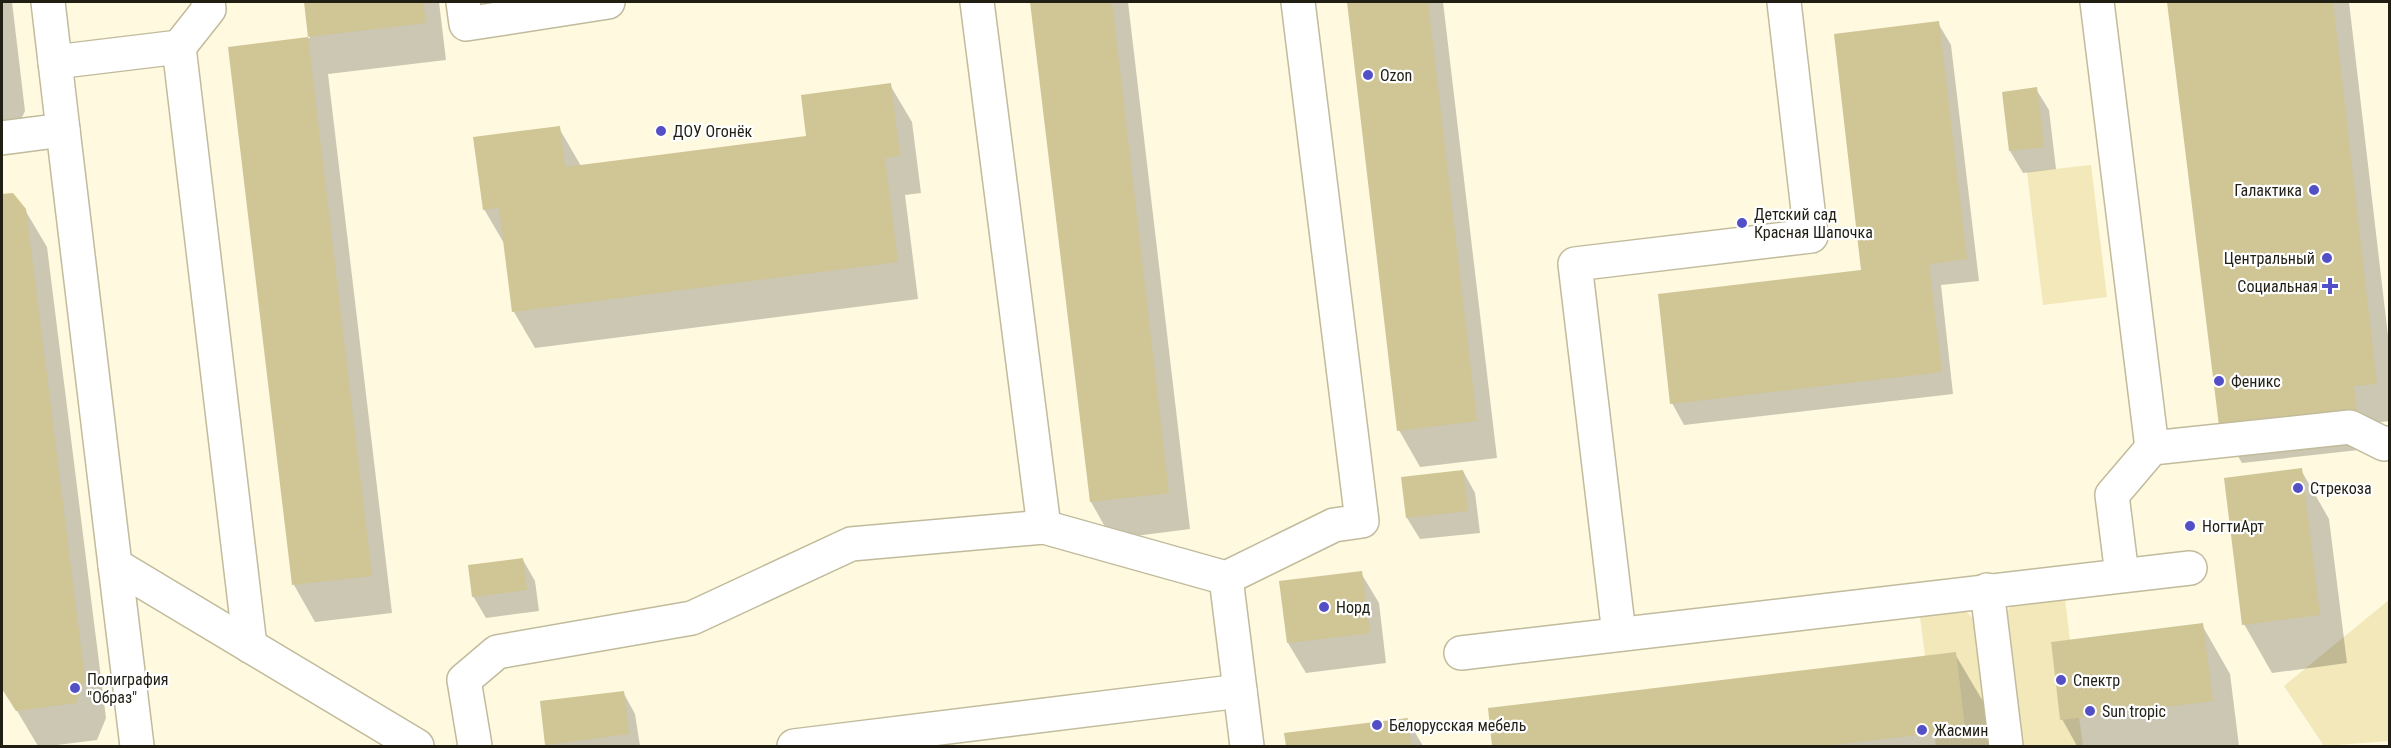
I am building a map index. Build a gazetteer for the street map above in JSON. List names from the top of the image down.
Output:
{
  "places": {
    "other": [
      "Ozon",
      "ДОУ Огонёк",
      "Галактика",
      "Детский сад Красная Шапочка",
      "Центральный",
      "Феникс",
      "Стрекоза",
      "НогтиАрт",
      "Норд",
      "Спектр",
      "Полиграфия \"Образ\"",
      "Sun tropic",
      "Белорусская мебель",
      "Жасмин"
    ],
    "health": ["Социальная"]
  }
}
